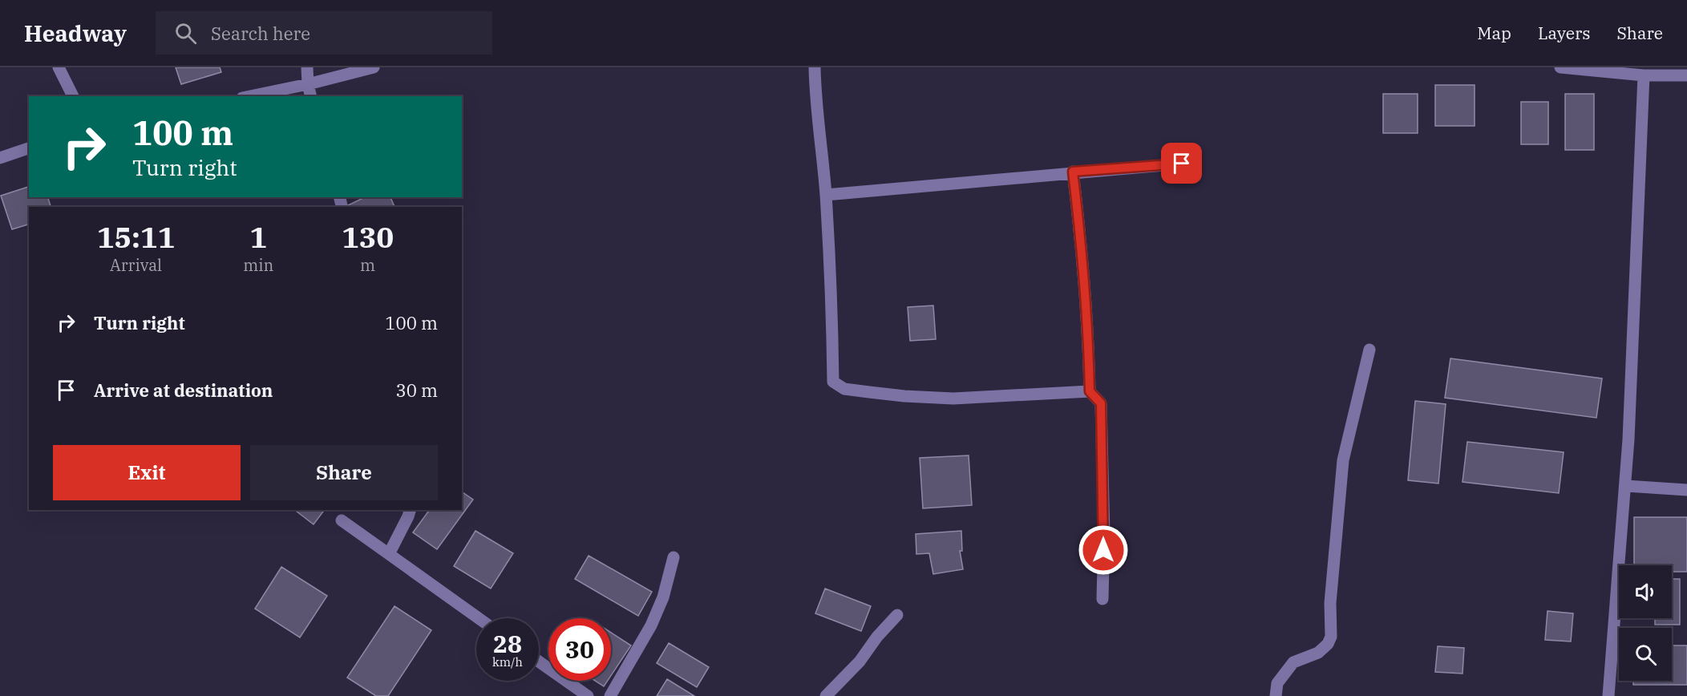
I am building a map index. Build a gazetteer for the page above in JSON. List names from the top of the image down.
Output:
{
  "page": {
    "header": "Headway",
    "search": "Search here",
    "nav": ["Map", "Layers", "Share"],
    "turn": ["100 m", "Turn right"],
    "eta": [
      "15:11",
      "Arrival",
      "1",
      "min",
      "130",
      "m"
    ],
    "list": [
      {
        "name": "Turn right",
        "value": "100 m"
      },
      {
        "name": "Arrive at destination",
        "value": "30 m"
      }
    ],
    "buttons": ["Exit", "Share"],
    "speed": "28 km/h",
    "limit": "30"
  }
}
